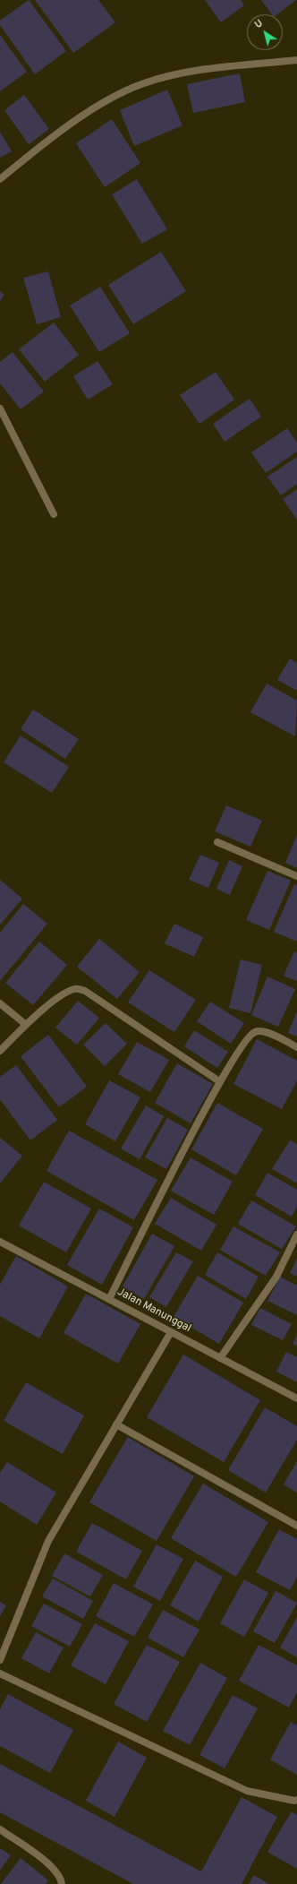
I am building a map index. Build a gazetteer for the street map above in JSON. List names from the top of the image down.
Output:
{
  "streets": {
    "street": ["Jalan Manunggal"]
  },
  "north": "top left"
}
